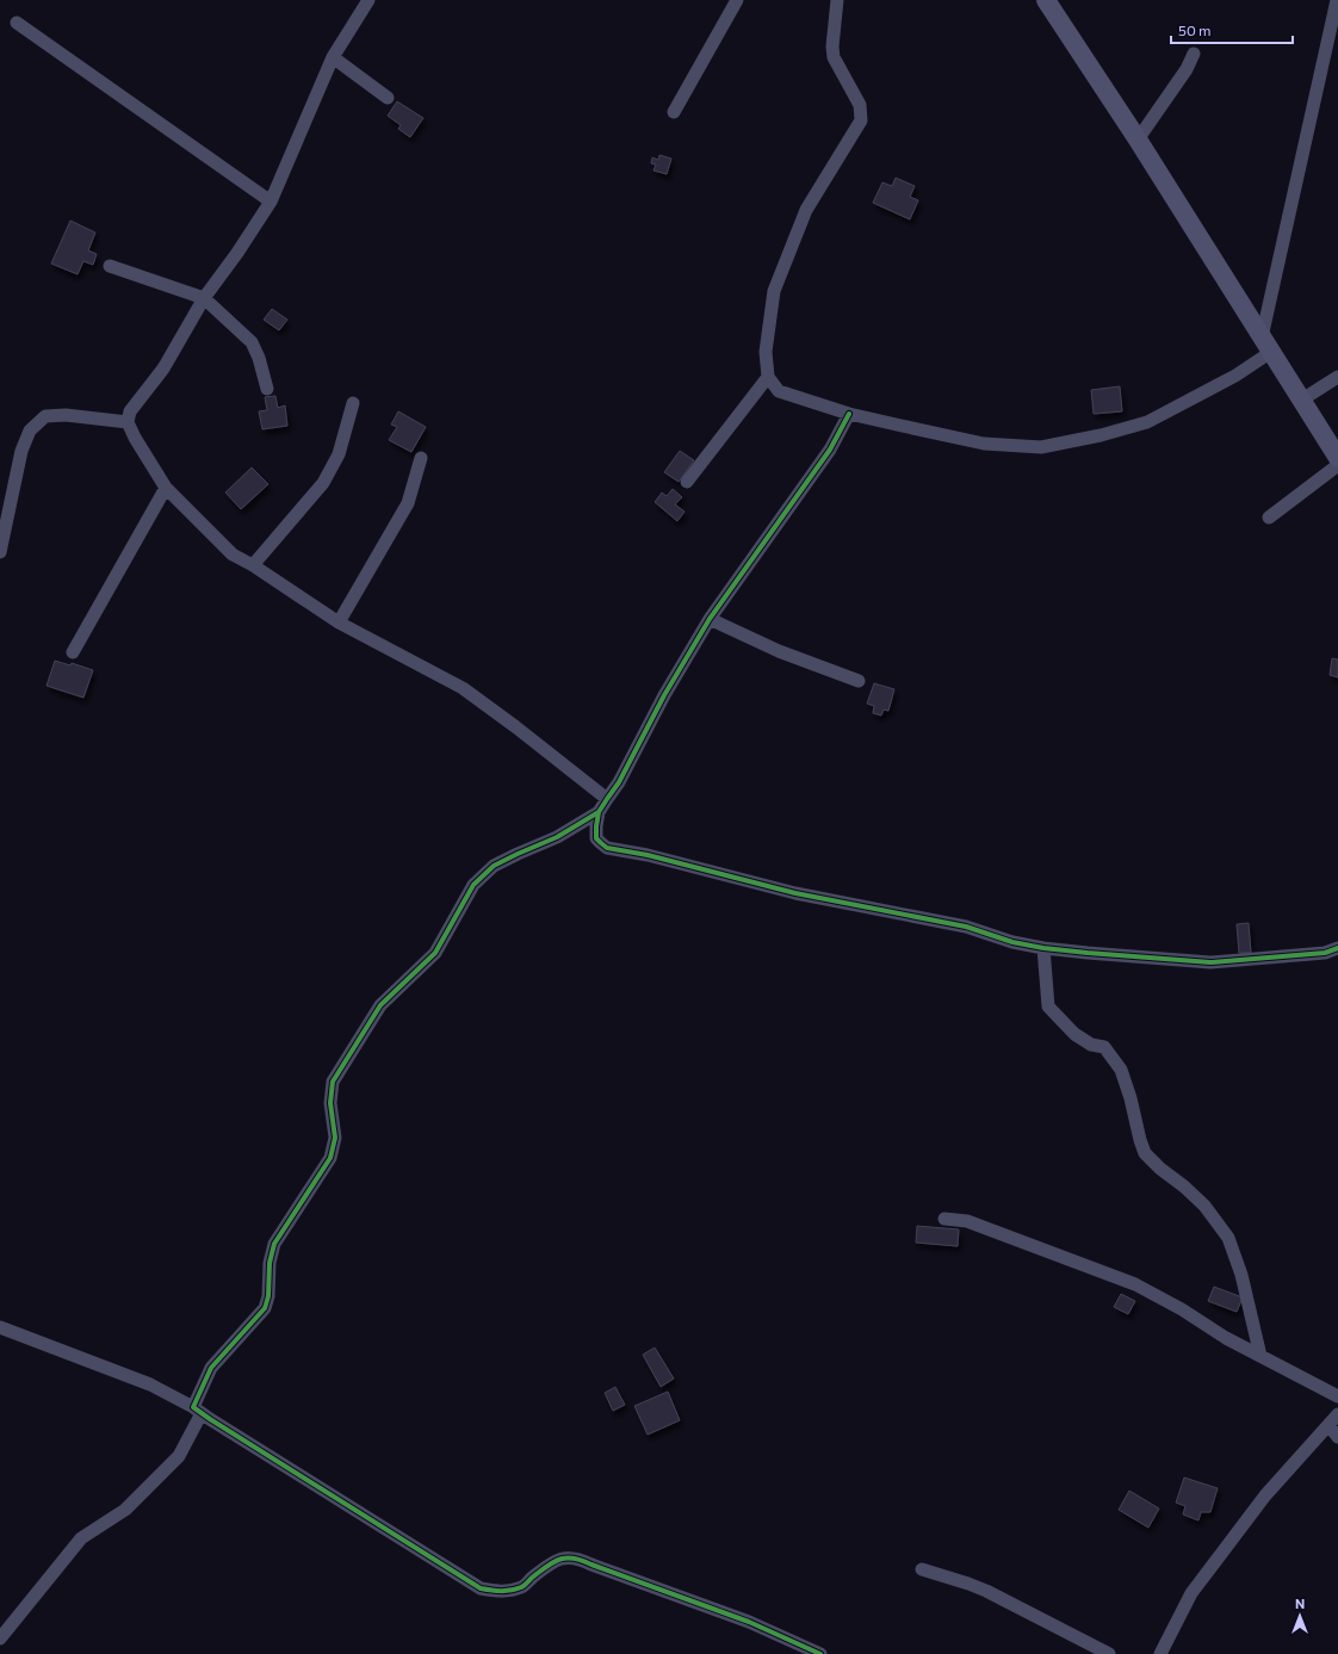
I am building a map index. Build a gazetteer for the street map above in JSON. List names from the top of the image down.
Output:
{
  "scale_bar": "50 m",
  "north": "top"
}
